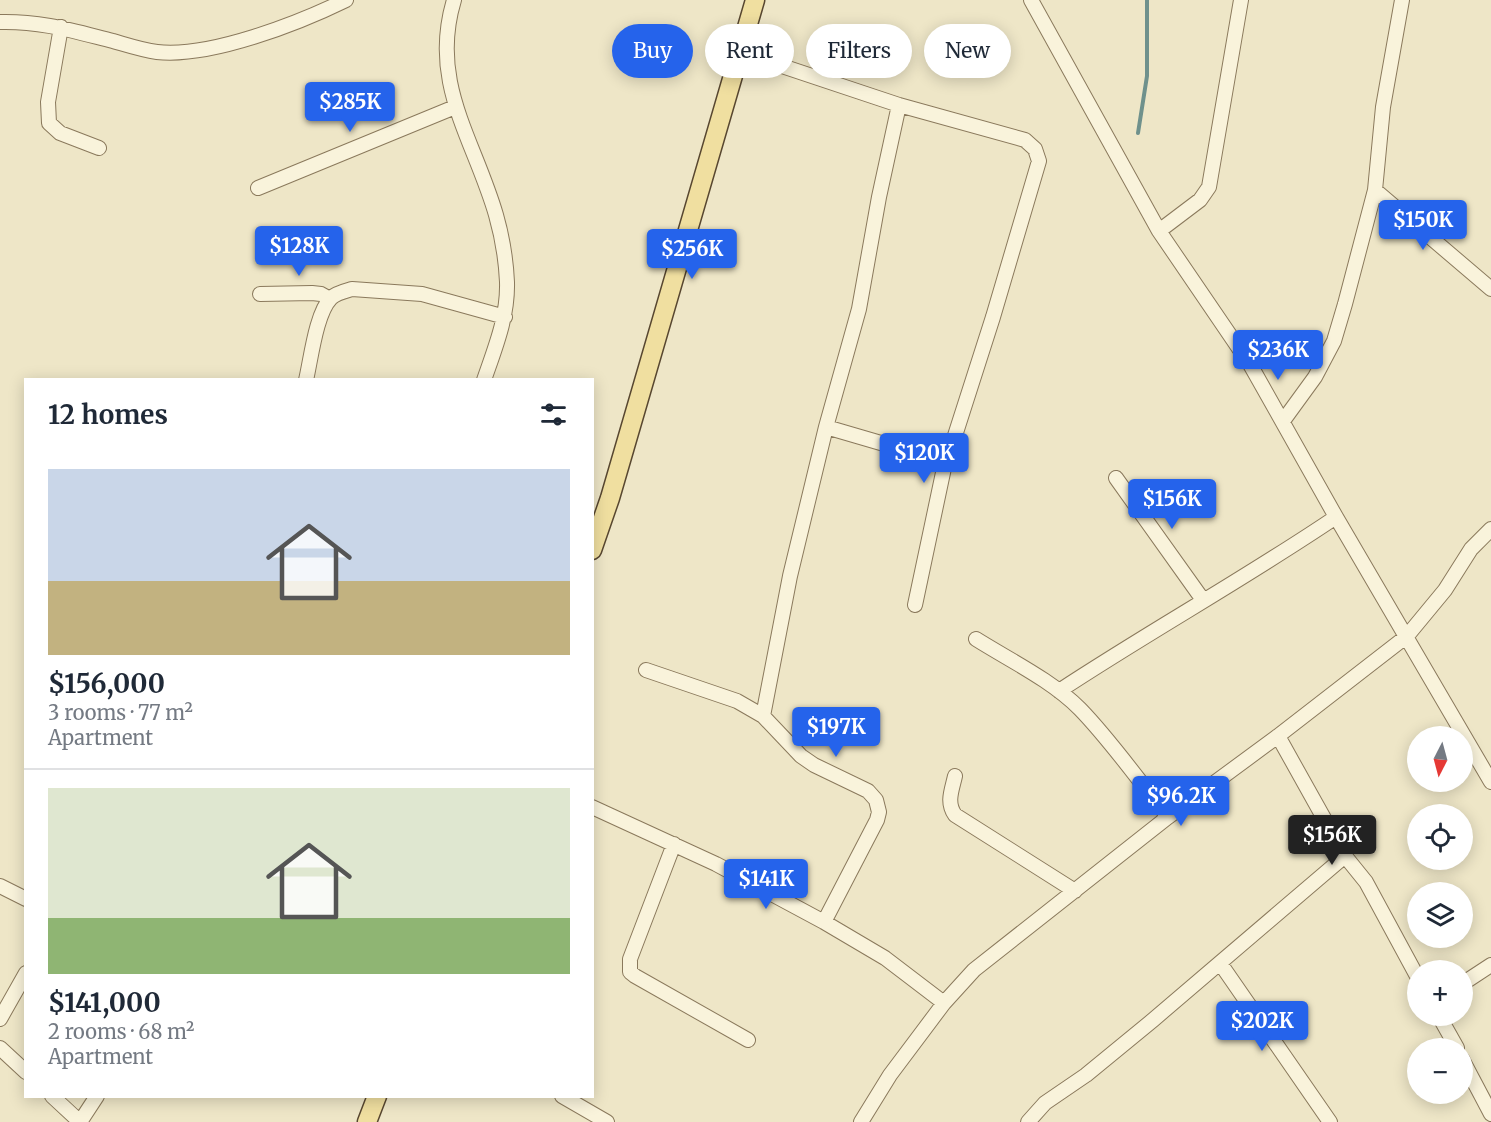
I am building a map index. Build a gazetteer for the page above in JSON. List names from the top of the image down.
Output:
{
  "north": "bottom",
  "page": {
    "chip": [
      "Buy",
      "Rent",
      "Filters",
      "New"
    ],
    "price": [
      "$285K",
      "$150K",
      "$128K",
      "$256K",
      "$236K",
      "$120K",
      "$156K",
      "$197K",
      "$96.2K",
      "$156K",
      "$141K",
      "$202K"
    ],
    "heading": "12 homes",
    "list": [
      {
        "name": "$156,000",
        "note": "3 rooms · 77 m² · Apartment"
      },
      {
        "name": "$141,000",
        "note": "2 rooms · 68 m² · Apartment"
      }
    ],
    "map_buttons": ["+", "−"]
  }
}
